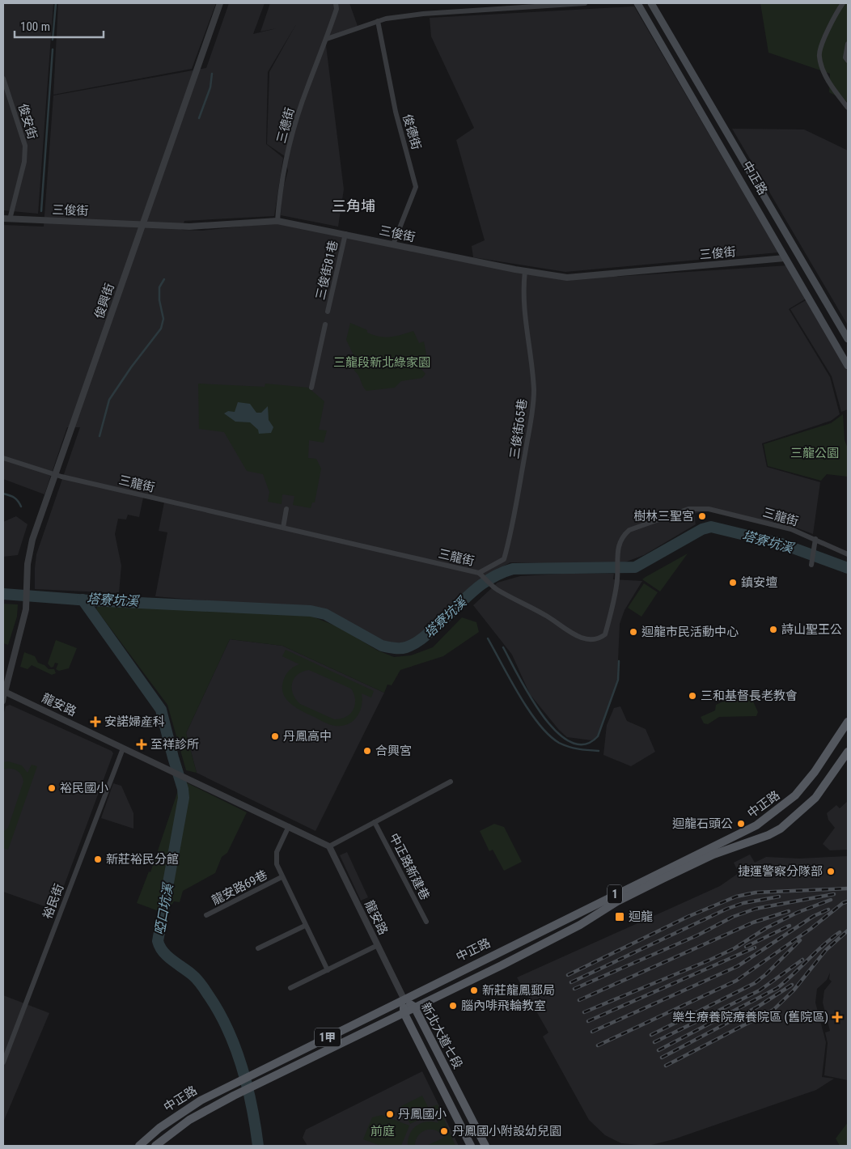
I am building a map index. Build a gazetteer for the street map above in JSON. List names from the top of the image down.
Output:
{
  "streets": {
    "main road": [
      "中正路",
      "1",
      "新北大道七段",
      "1甲"
    ],
    "street": [
      "俊安街",
      "三德街",
      "俊德街",
      "三俊街",
      "三俊街81巷",
      "俊興街",
      "三俊街65巷",
      "三龍街",
      "龍安路",
      "中正路新建巷",
      "龍安路69巷",
      "裕民街"
    ]
  },
  "crossings": [
    ["俊安街", "三俊街"],
    ["三德街", "三俊街"],
    ["俊德街", "三俊街"],
    ["中正路", "三俊街"],
    ["中正路", "龍安路"],
    ["中正路", "新北大道七段"],
    ["三俊街", "三俊街81巷"],
    ["三俊街", "俊興街"],
    ["三俊街", "三俊街65巷"],
    ["俊興街", "三龍街"],
    ["俊興街", "龍安路"],
    ["三俊街65巷", "三龍街"],
    ["龍安路", "龍安路69巷"],
    ["龍安路", "裕民街"],
    ["龍安路", "新北大道七段"]
  ],
  "districts": ["三角埔"],
  "water": ["塔寮坑溪", "啞口坑溪"],
  "parks": ["三龍段新北綠家園", "三龍公園", "前庭"],
  "places": {
    "other": [
      "樹林三聖宮",
      "鎮安壇",
      "詩山聖王公",
      "迴龍市民活動中心",
      "三和基督長老教會",
      "丹鳳高中",
      "合興宮",
      "裕民國小",
      "迴龍石頭公",
      "新莊裕民分館",
      "捷運警察分隊部",
      "新莊龍鳳郵局",
      "腦內啡飛輪教室",
      "丹鳳國小",
      "丹鳳國小附設幼兒園"
    ],
    "health": ["安諾婦産科", "至祥診所", "樂生療養院療養院區 (舊院區)"],
    "transit": ["迴龍"]
  },
  "scale_bar": "100 m"
}
